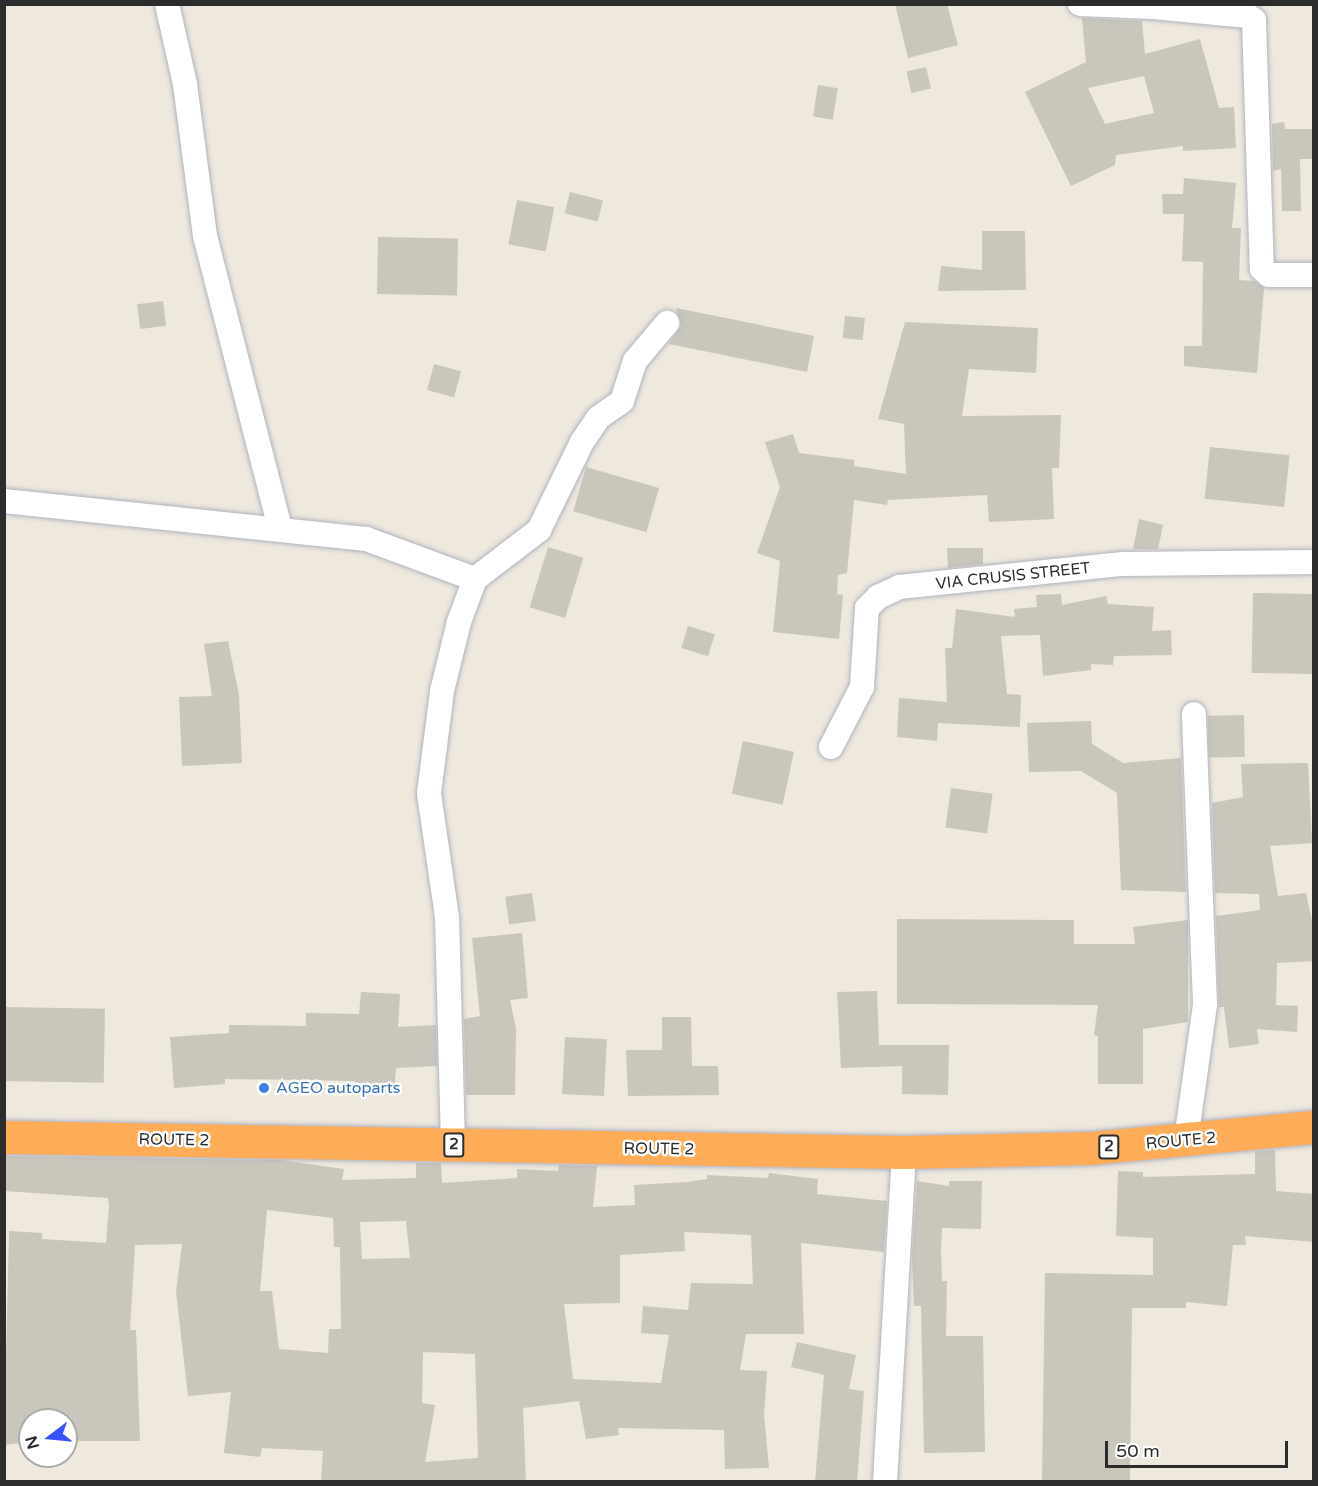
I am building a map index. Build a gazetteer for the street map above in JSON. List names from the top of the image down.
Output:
{
  "streets": {
    "highway": ["ROUTE 2", "2"],
    "street": ["VIA CRUSIS STREET"]
  },
  "places": ["AGEO autoparts"],
  "scale_bar": "50 m",
  "north": "left"
}
